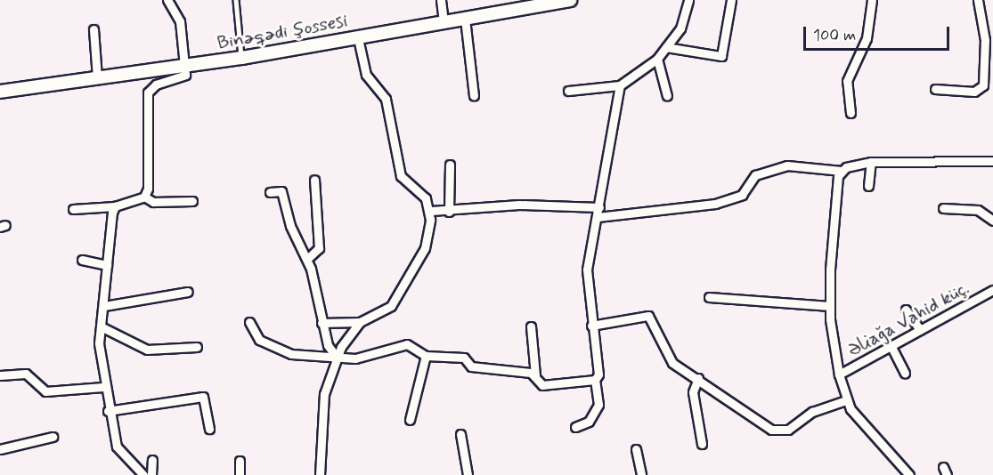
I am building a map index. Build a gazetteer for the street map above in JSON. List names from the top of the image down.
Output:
{
  "streets": {
    "main road": ["Binəqədi şossesi"],
    "street": ["Əliağa Vahid küç."]
  },
  "scale_bar": "100 m"
}
